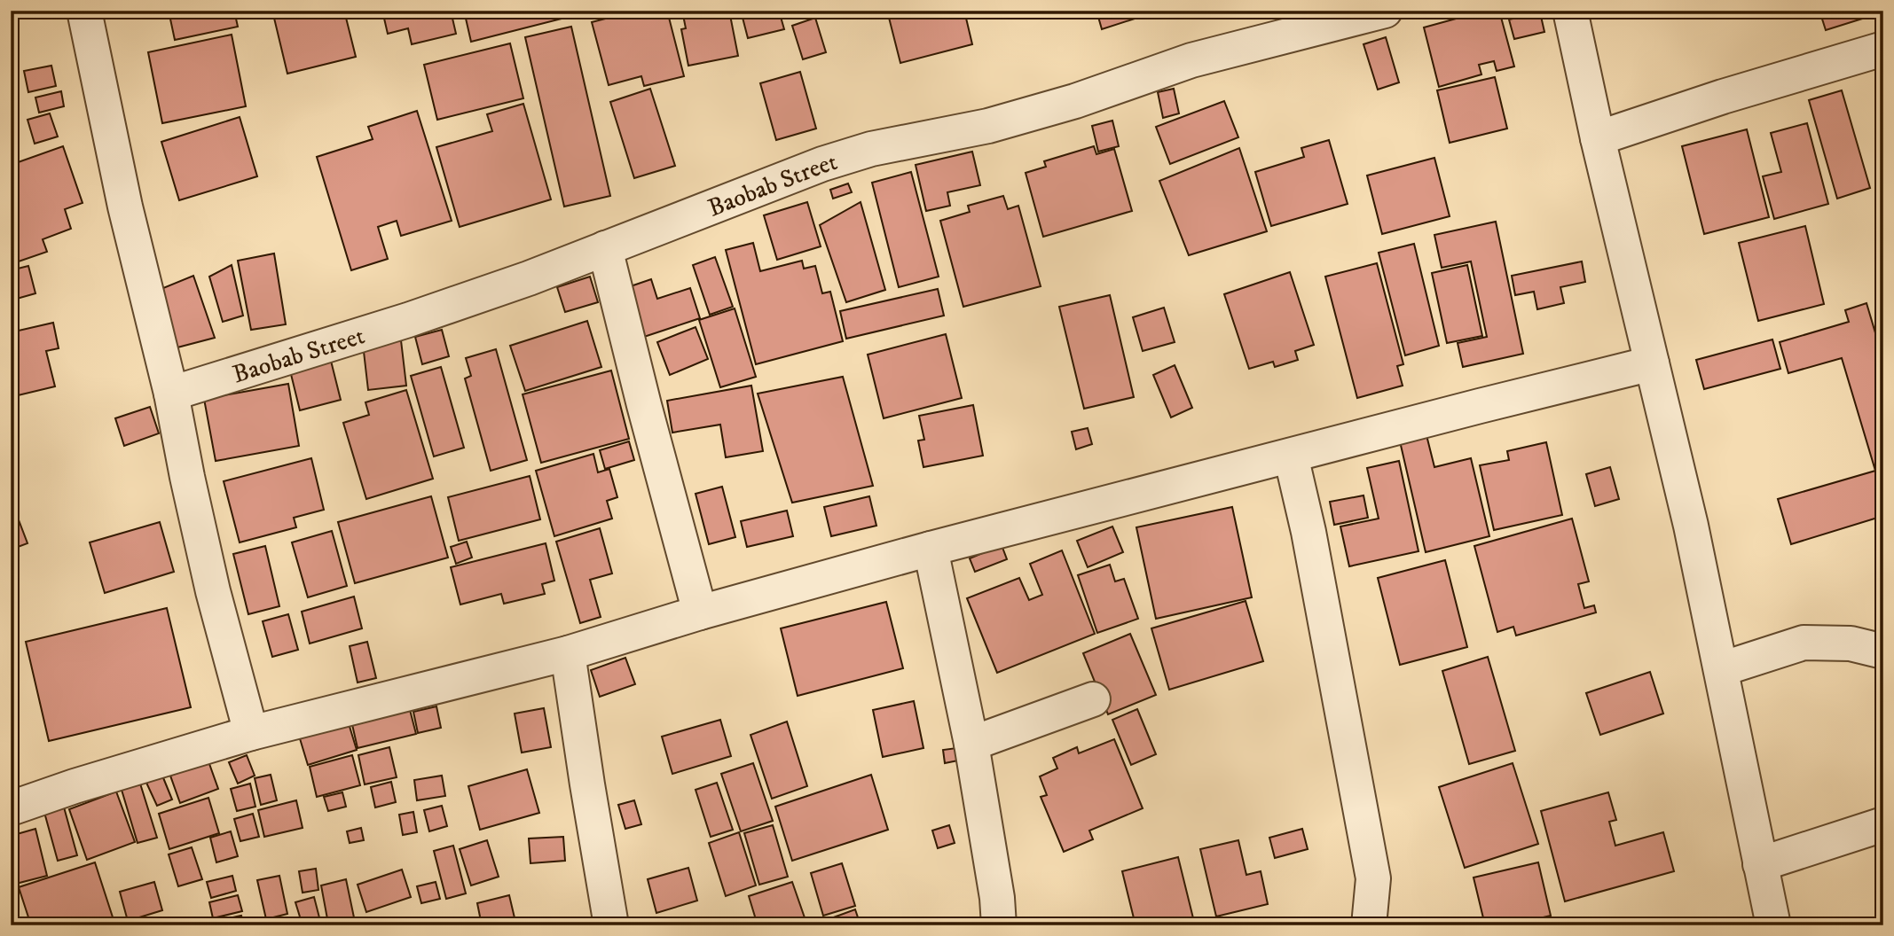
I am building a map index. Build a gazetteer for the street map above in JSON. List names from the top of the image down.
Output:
{
  "streets": {
    "street": ["Baobab Street"]
  }
}
